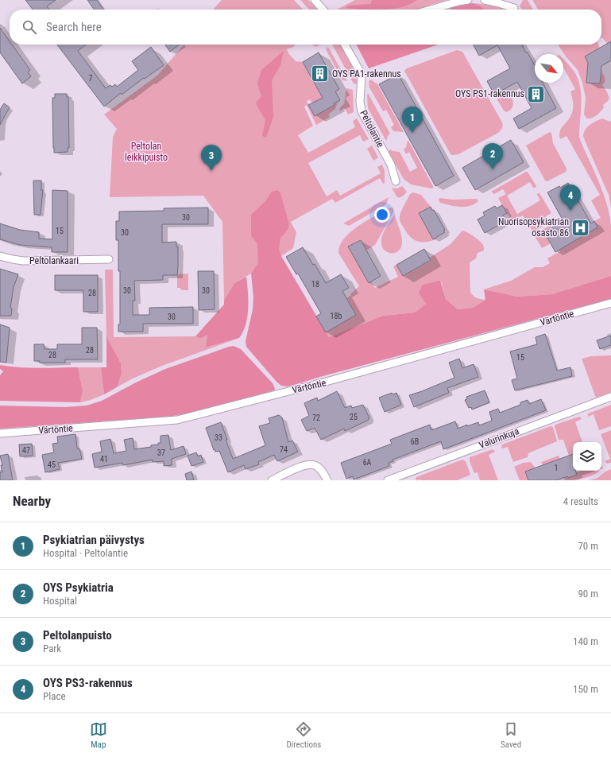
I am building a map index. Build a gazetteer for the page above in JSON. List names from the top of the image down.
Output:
{
  "streets": {
    "street": [
      "Peltolantie",
      "Peltolankaari",
      "Värtöntie",
      "Valurinkuja"
    ]
  },
  "parks": ["Peltolan leikkipuisto"],
  "places": {
    "building": ["OYS PA1-rakennus", "OYS PS1-rakennus"],
    "hospital": ["Nuorisopsykiatrian osasto 86"]
  },
  "house_numbers": [
    "7",
    "30",
    "15",
    "30",
    "18",
    "30",
    "30",
    "28",
    "18b",
    "30",
    "28",
    "28",
    "15",
    "25",
    "72",
    "33",
    "6B",
    "74",
    "47",
    "37",
    "41",
    "6A",
    "45",
    "1"
  ],
  "north": "bottom right",
  "page": {
    "search": "Search here",
    "pins": [
      "1",
      "2",
      "3",
      "4"
    ],
    "heading": ["Nearby", "4 results"],
    "list": [
      {
        "mark": "1",
        "name": "Psykiatrian päivystys",
        "note": "Hospital · Peltolantie",
        "value": "70 m"
      },
      {
        "mark": "2",
        "name": "OYS Psykiatria",
        "note": "Hospital",
        "value": "90 m"
      },
      {
        "mark": "3",
        "name": "Peltolanpuisto",
        "note": "Park",
        "value": "140 m"
      },
      {
        "mark": "4",
        "name": "OYS PS3-rakennus",
        "note": "Place",
        "value": "150 m"
      }
    ],
    "nav": ["Map", "Directions", "Saved"]
  }
}
